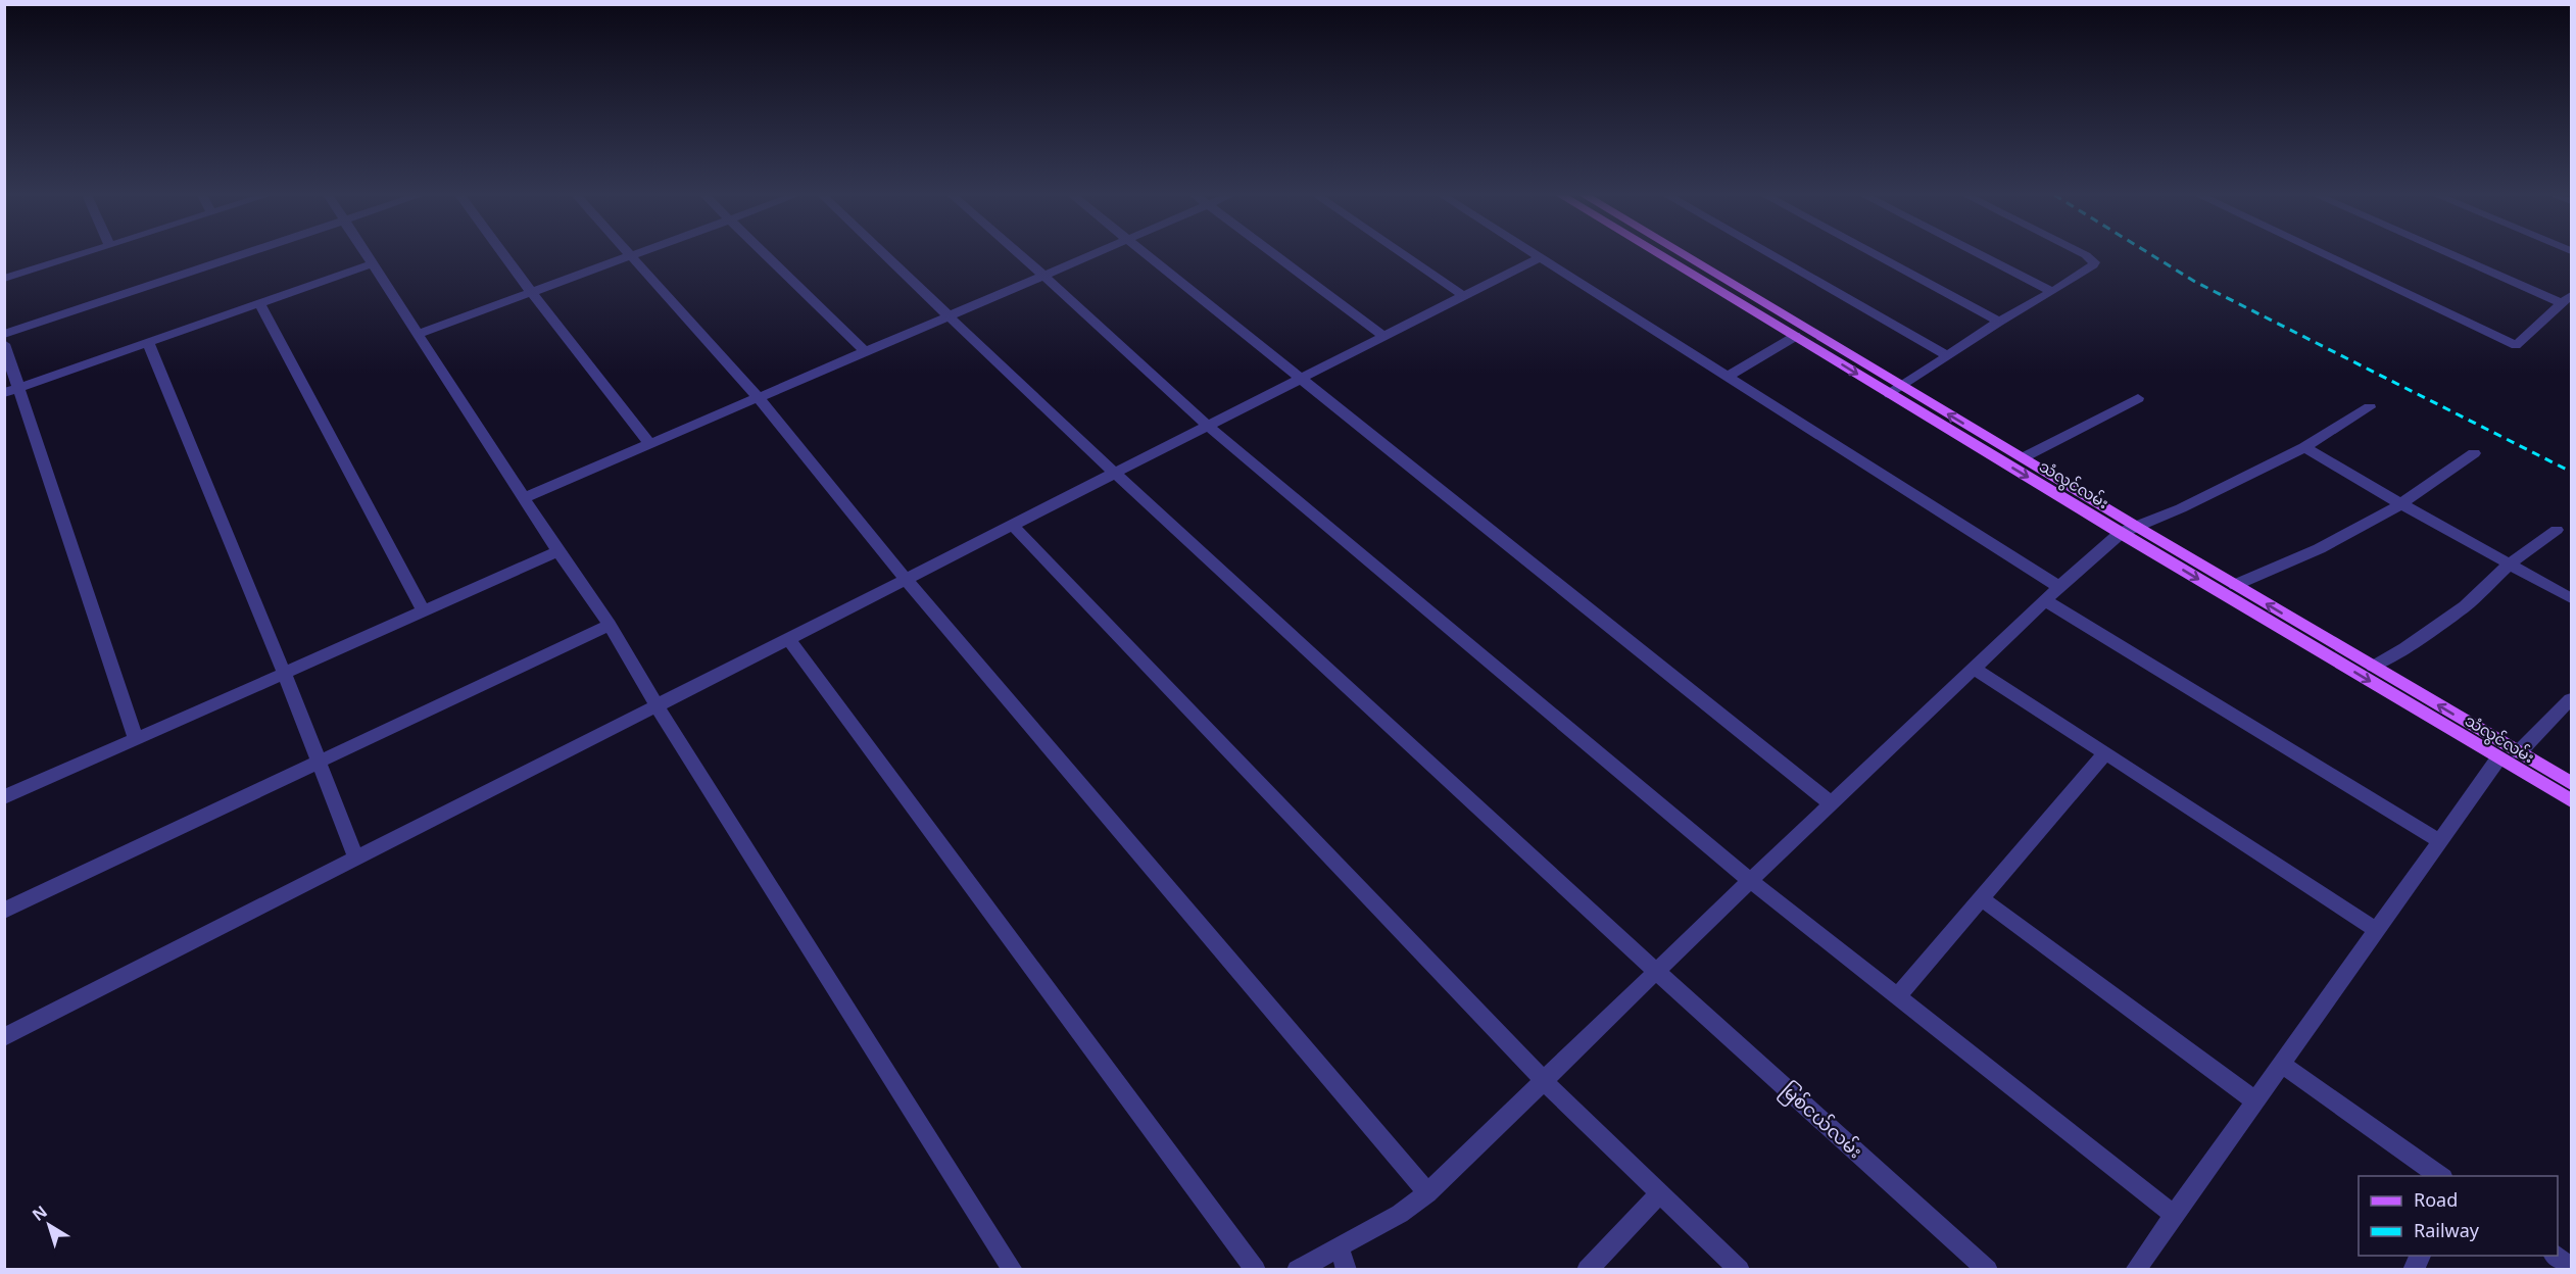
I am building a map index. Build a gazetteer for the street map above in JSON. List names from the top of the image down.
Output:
{
  "streets": {
    "main road": ["သံလွင်လမ်း"],
    "street": ["မြစ်ငယ်လမ်း"]
  },
  "legend": ["Road", "Railway"],
  "north": "top left"
}
